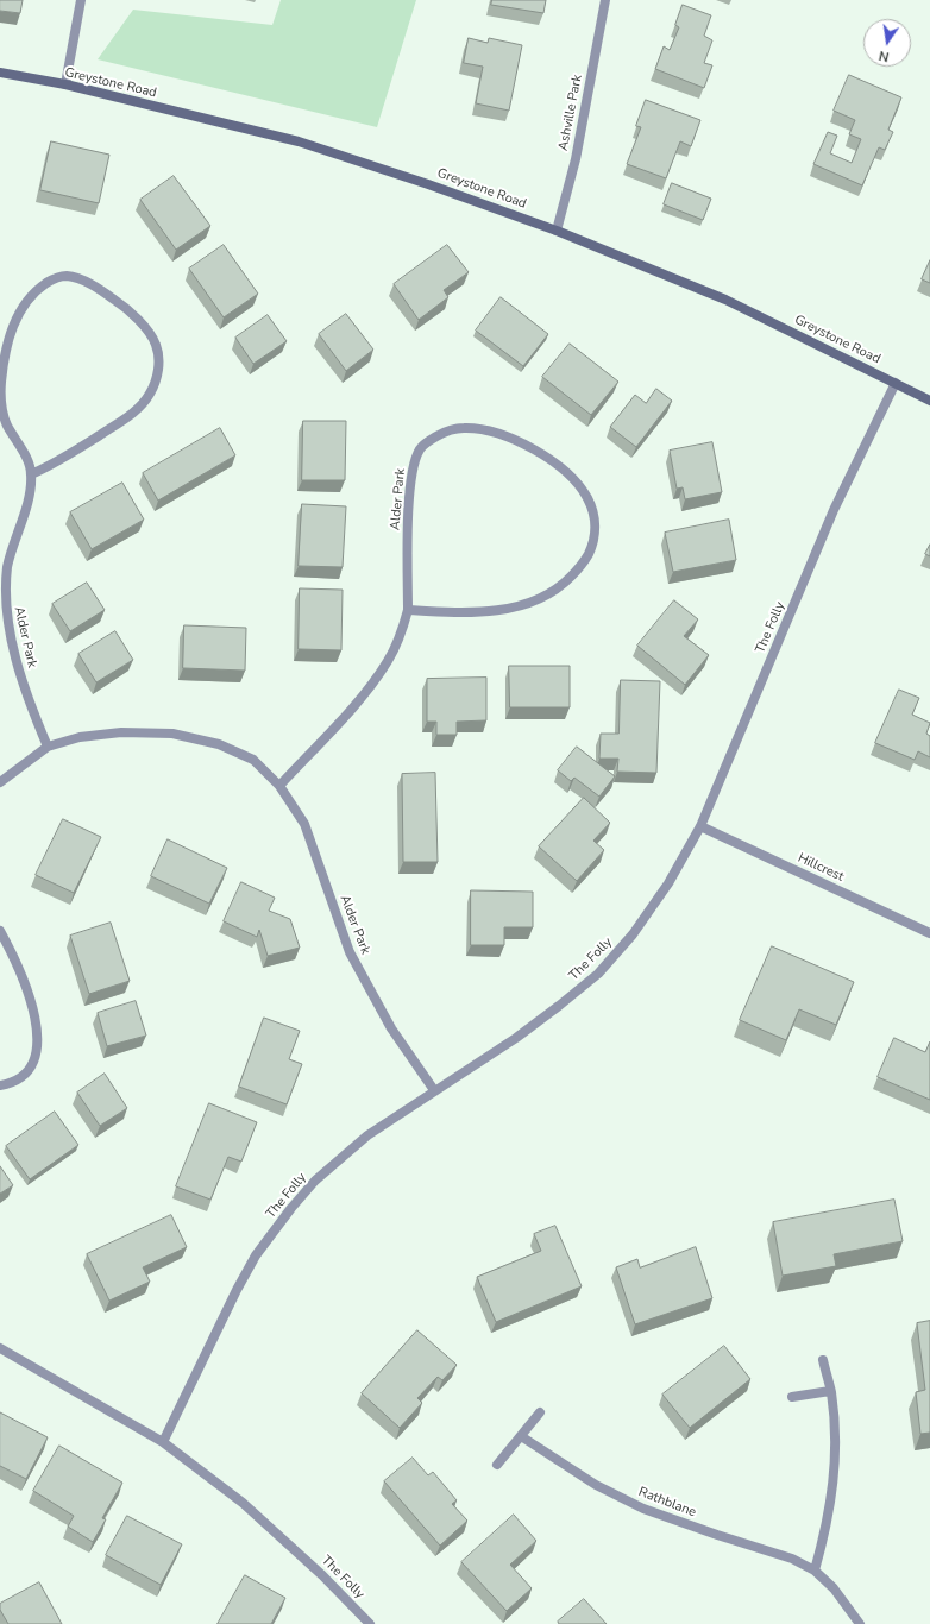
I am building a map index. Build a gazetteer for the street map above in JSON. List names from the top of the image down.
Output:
{
  "streets": {
    "main road": ["Greystone Road"],
    "street": [
      "Ashville Park",
      "Alder Park",
      "The Folly",
      "Hillcrest",
      "Rathblane"
    ]
  },
  "crossings": [
    ["Greystone Road", "Ashville Park"],
    ["Greystone Road", "The Folly"],
    ["Alder Park", "The Folly"],
    ["The Folly", "Hillcrest"]
  ],
  "north": "bottom"
}
